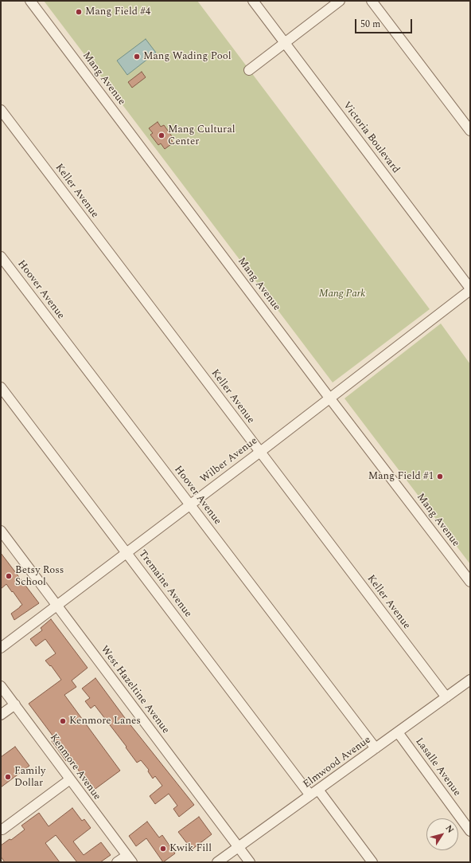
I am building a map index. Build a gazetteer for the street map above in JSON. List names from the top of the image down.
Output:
{
  "streets": {
    "street": [
      "Mang Avenue",
      "Victoria Boulevard",
      "Keller Avenue",
      "Hoover Avenue",
      "Wilber Avenue",
      "Tremaine Avenue",
      "West Hazeltine Avenue",
      "Elmwood Avenue",
      "Kenmore Avenue",
      "Lasalle Avenue"
    ]
  },
  "crossings": [
    ["Mang Avenue", "Wilber Avenue"],
    ["Victoria Boulevard", "Wilber Avenue"],
    ["Keller Avenue", "Wilber Avenue"],
    ["Keller Avenue", "Elmwood Avenue"],
    ["Hoover Avenue", "Wilber Avenue"],
    ["Hoover Avenue", "Elmwood Avenue"],
    ["Wilber Avenue", "Tremaine Avenue"],
    ["Wilber Avenue", "West Hazeltine Avenue"],
    ["Tremaine Avenue", "Elmwood Avenue"],
    ["West Hazeltine Avenue", "Elmwood Avenue"],
    ["Elmwood Avenue", "Lasalle Avenue"]
  ],
  "parks": ["Mang Park"],
  "places": [
    "Mang Field #4",
    "Mang Wading Pool",
    "Mang Cultural Center",
    "Mang Field #1",
    "Betsy Ross School",
    "Kenmore Lanes",
    "Family Dollar",
    "Kwik Fill"
  ],
  "scale_bar": "50 m",
  "north": "top right"
}
